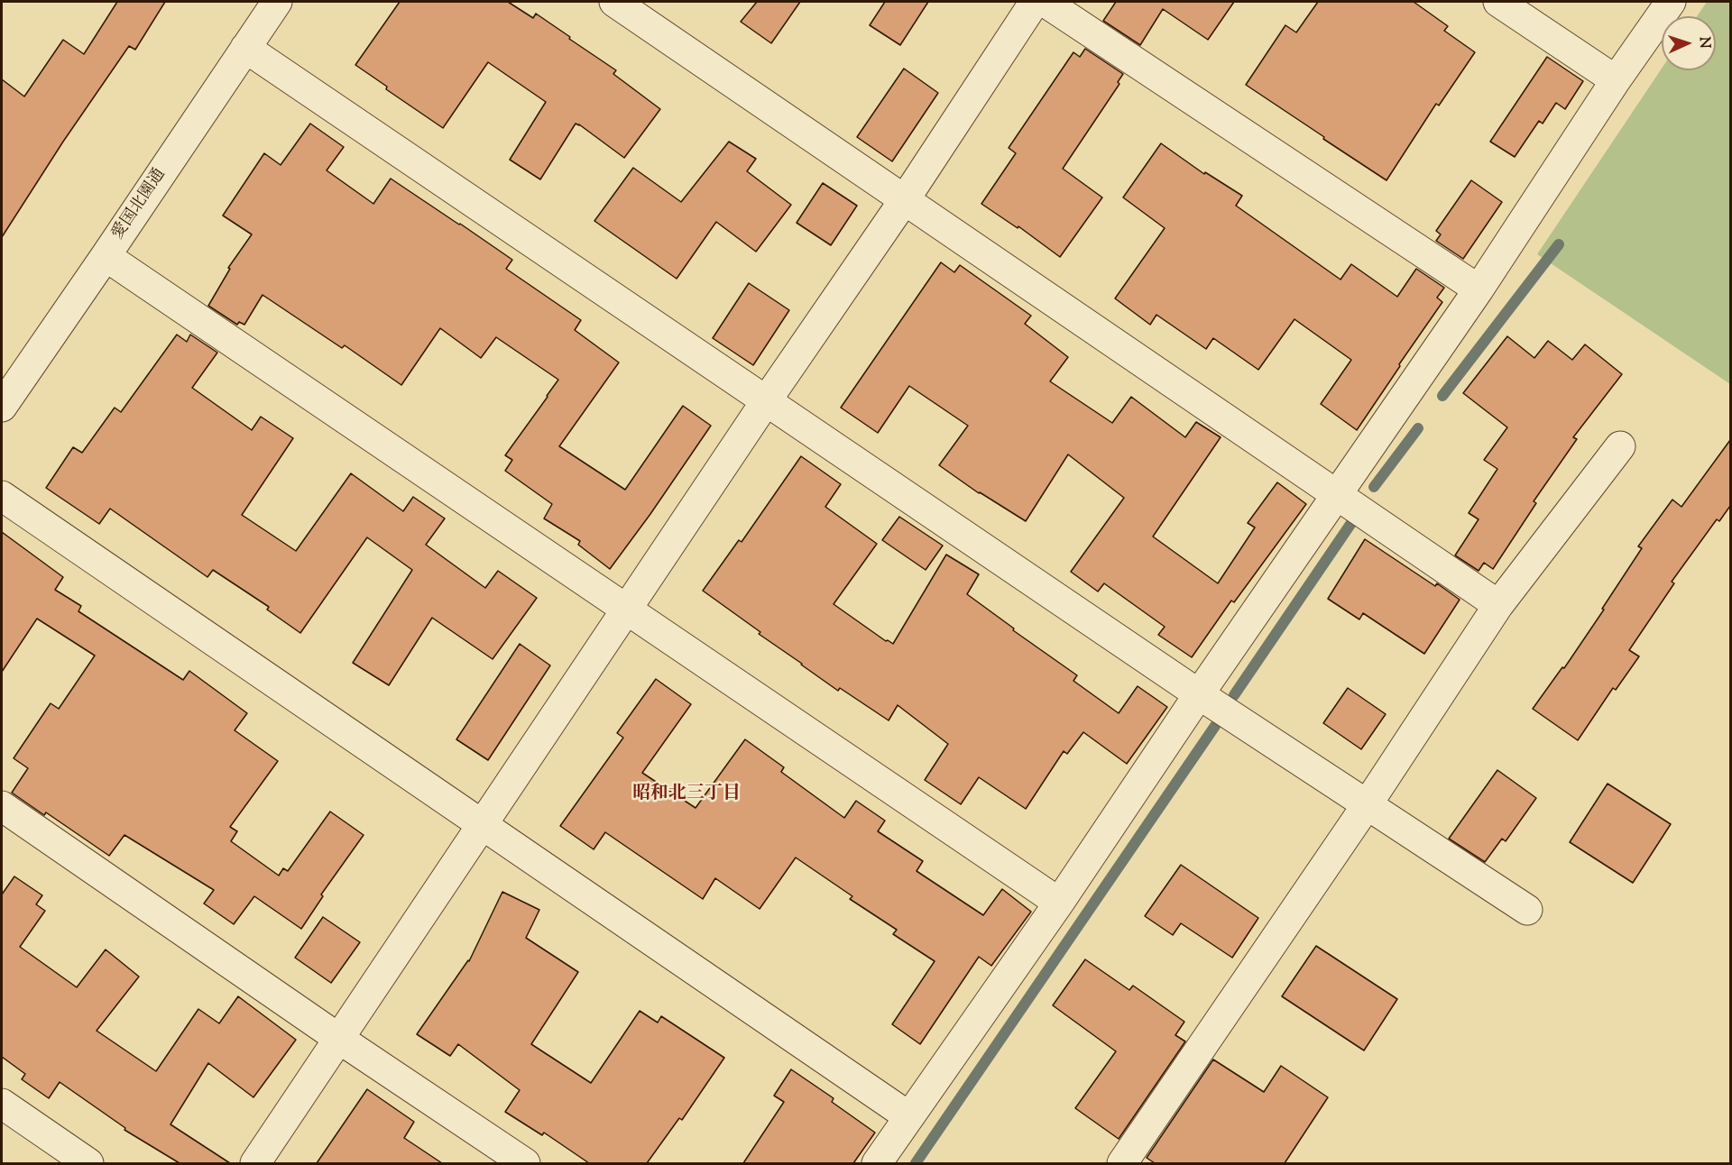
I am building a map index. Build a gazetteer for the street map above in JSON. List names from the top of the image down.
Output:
{
  "streets": {
    "street": ["愛国北園通"]
  },
  "districts": ["昭和北三丁目"],
  "north": "right"
}
